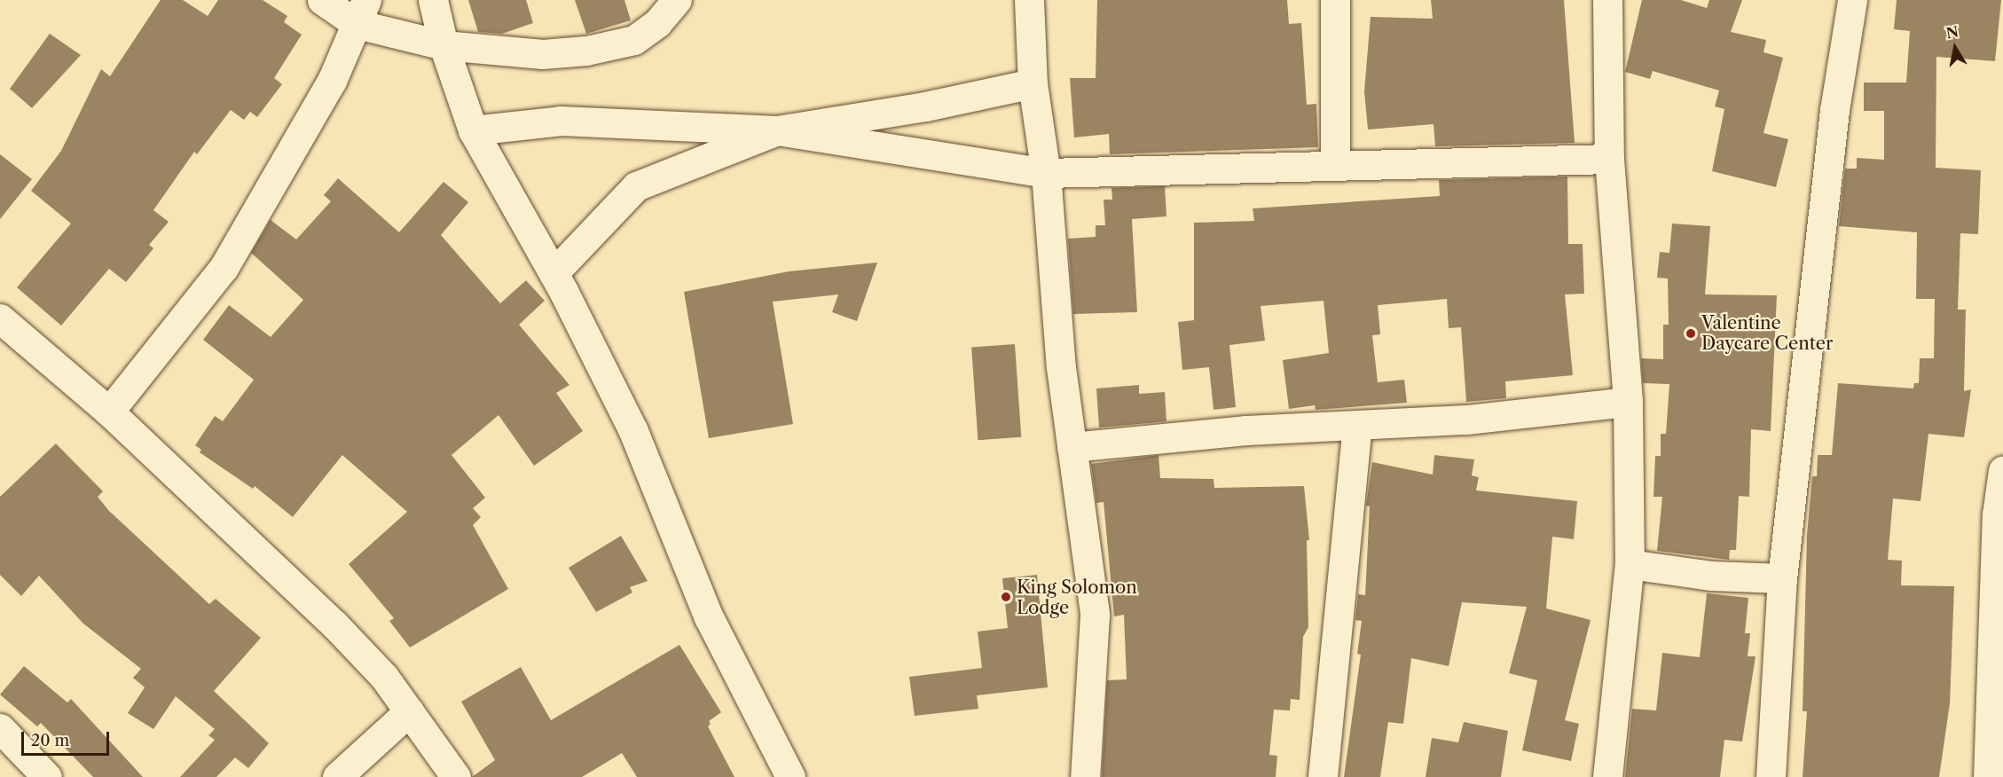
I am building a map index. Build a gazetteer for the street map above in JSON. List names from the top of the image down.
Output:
{
  "places": ["Valentine Daycare Center", "King Solomon Lodge"],
  "scale_bar": "20 m",
  "north": "top"
}
